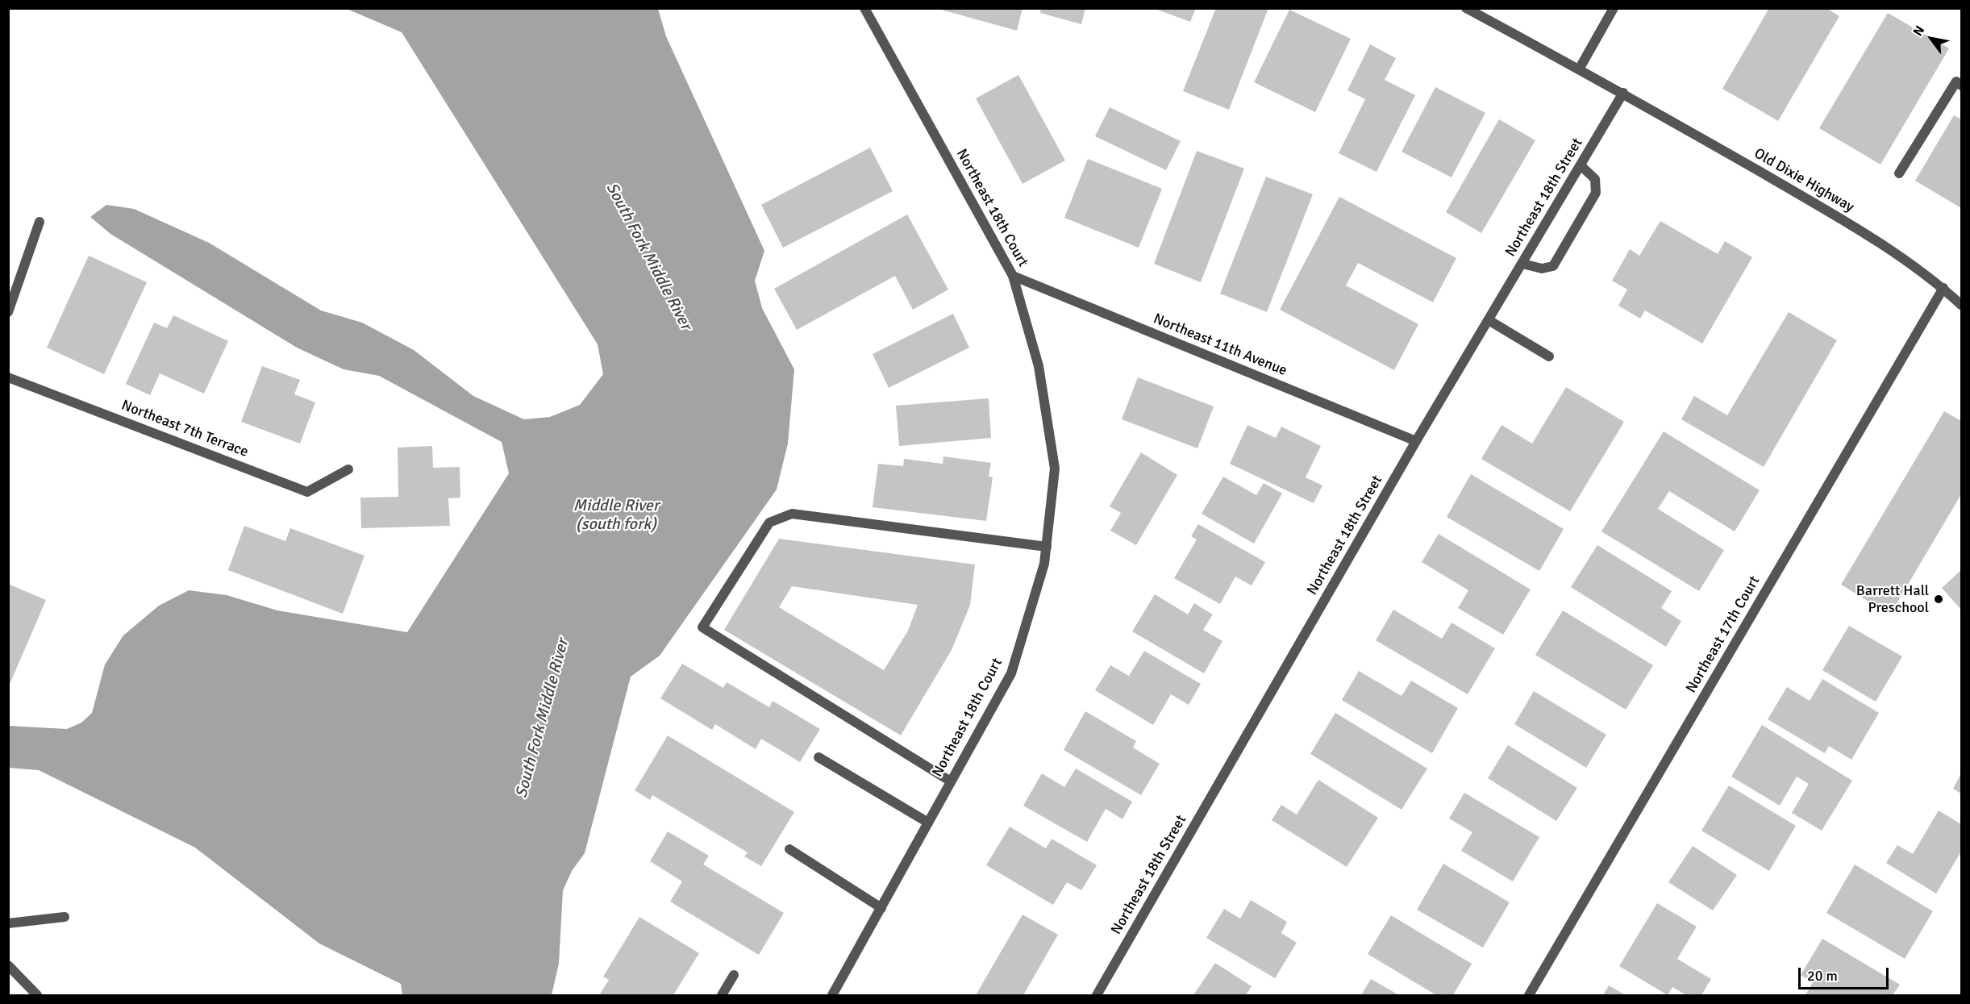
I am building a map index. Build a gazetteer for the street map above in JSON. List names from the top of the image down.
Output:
{
  "streets": {
    "street": [
      "Old Dixie Highway",
      "Northeast 18th Street",
      "Northeast 18th Court",
      "Northeast 11th Avenue",
      "Northeast 7th Terrace",
      "Northeast 17th Court"
    ]
  },
  "crossings": [
    ["Old Dixie Highway", "Northeast 18th Street"],
    ["Old Dixie Highway", "Northeast 17th Court"],
    ["Northeast 18th Street", "Northeast 11th Avenue"],
    ["Northeast 18th Court", "Northeast 11th Avenue"]
  ],
  "water": ["South Fork Middle River", "Middle River (south fork)"],
  "places": ["Barrett Hall Preschool"],
  "scale_bar": "20 m",
  "north": "top left"
}
